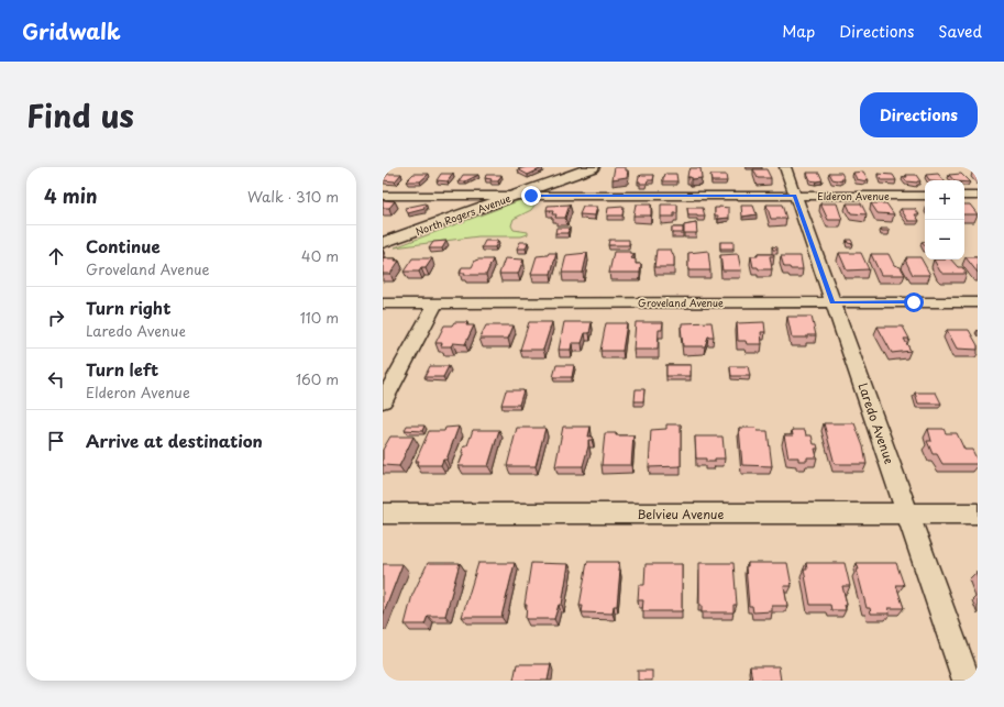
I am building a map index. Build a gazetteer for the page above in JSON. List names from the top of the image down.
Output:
{
  "streets": {
    "street": [
      "Elderon Avenue",
      "North Rogers Avenue",
      "Groveland Avenue",
      "Laredo Avenue",
      "Belvieu Avenue"
    ]
  },
  "crossings": [
    ["Elderon Avenue", "North Rogers Avenue"],
    ["Elderon Avenue", "Laredo Avenue"],
    ["Groveland Avenue", "Laredo Avenue"],
    ["Laredo Avenue", "Belvieu Avenue"]
  ],
  "page": {
    "header": "Gridwalk",
    "nav": ["Map", "Directions", "Saved"],
    "title": "Find us",
    "buttons": "Directions",
    "heading": ["4 min", "Walk · 310 m"],
    "map_buttons": ["+", "−"],
    "list": [
      ["Continue", "Groveland Avenue", "40 m"],
      ["Turn right", "Laredo Avenue", "110 m"],
      ["Turn left", "Elderon Avenue", "160 m"],
      "Arrive at destination"
    ]
  }
}
